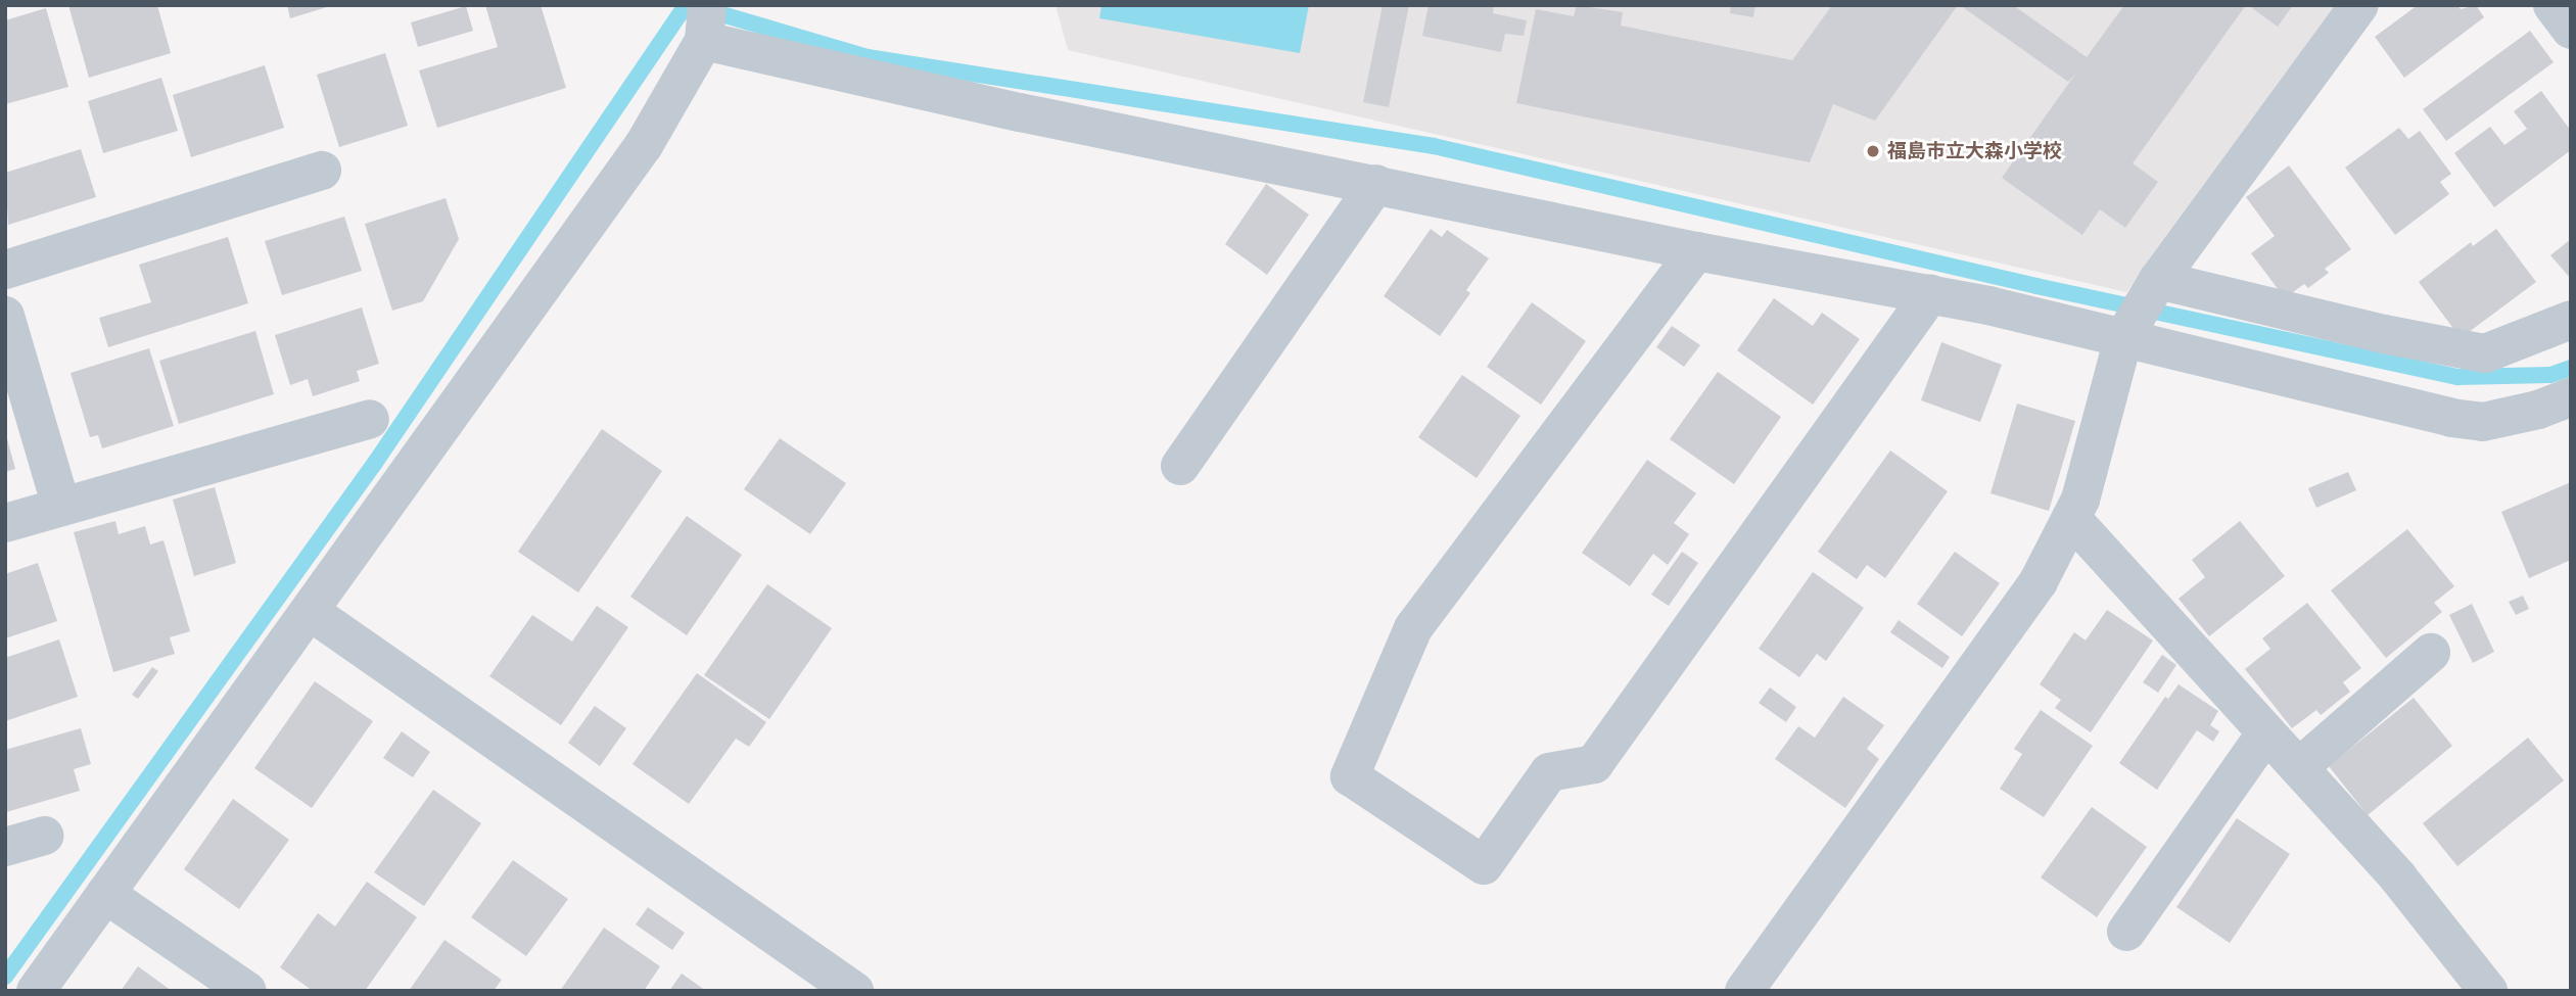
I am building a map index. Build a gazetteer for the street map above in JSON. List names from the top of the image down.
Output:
{
  "places": ["福島市立大森小学校"]
}
